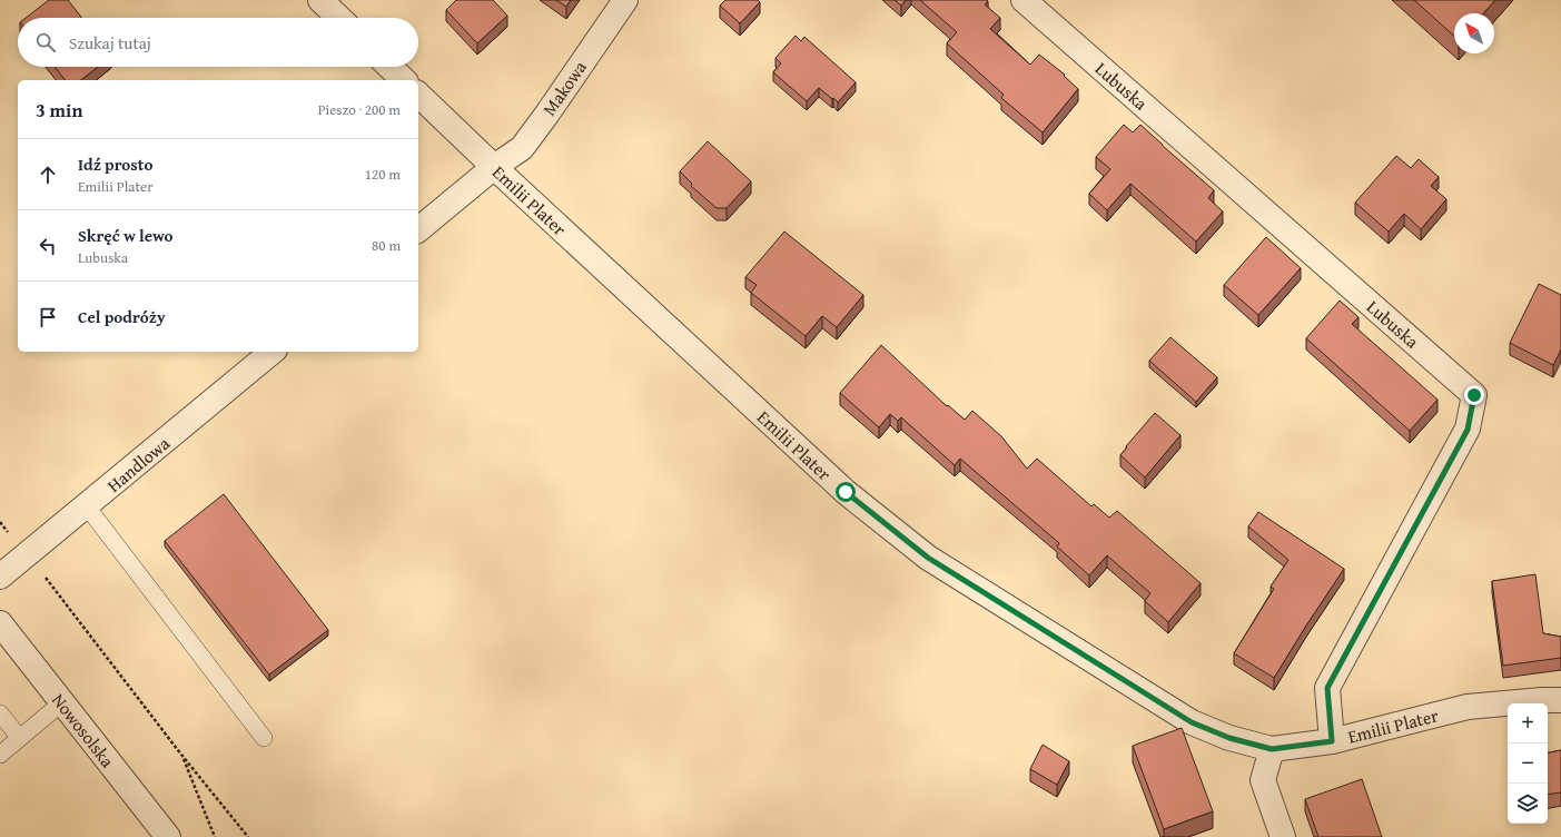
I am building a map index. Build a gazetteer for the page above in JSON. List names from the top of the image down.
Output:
{
  "streets": {
    "street": [
      "Lubuska",
      "Makowa",
      "Emilii Plater",
      "Handlowa",
      "Nowosolska"
    ]
  },
  "crossings": [
    ["Lubuska", "Emilii Plater"],
    ["Makowa", "Emilii Plater"]
  ],
  "north": "top left",
  "page": {
    "search": "Szukaj tutaj",
    "heading": ["3 min", "Pieszo · 200 m"],
    "list": [
      ["Idź prosto", "Emilii Plater", "120 m"],
      ["Skręć w lewo", "Lubuska", "80 m"],
      "Cel podróży"
    ],
    "map_buttons": ["+", "−"]
  }
}
